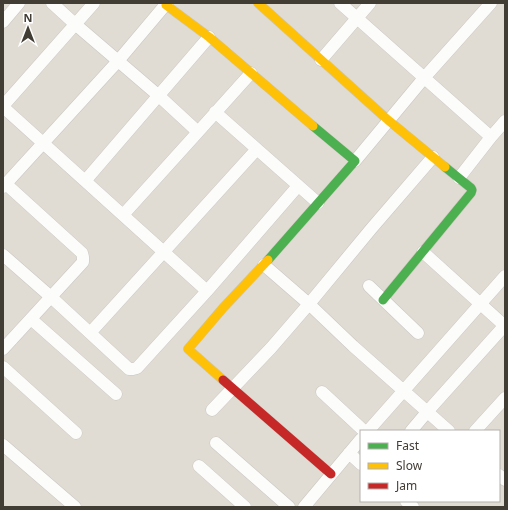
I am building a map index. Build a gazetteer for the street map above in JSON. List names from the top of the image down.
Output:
{
  "legend": ["Fast", "Slow", "Jam"],
  "north": "top"
}
